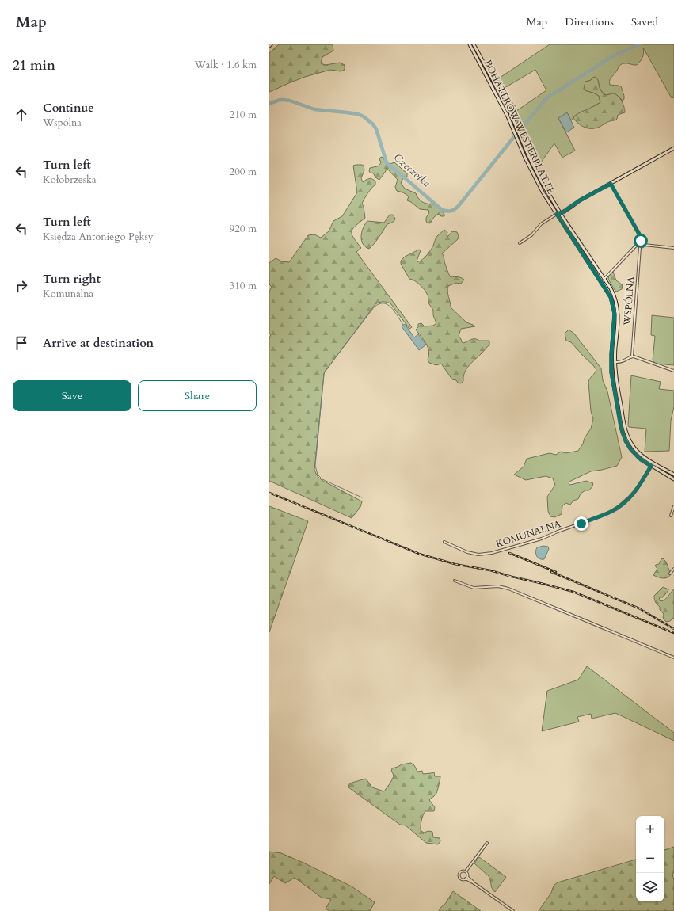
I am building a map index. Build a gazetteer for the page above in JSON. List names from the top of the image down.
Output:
{
  "streets": {
    "main road": ["BOHATERÓW WESTERPLATTE"],
    "street": ["WSPÓLNA", "KOMUNALNA"]
  },
  "crossings": [
    ["BOHATERÓW WESTERPLATTE", "KOMUNALNA"]
  ],
  "water": ["Czeczotka"],
  "page": {
    "header": "Map",
    "nav": ["Map", "Directions", "Saved"],
    "heading": ["21 min", "Walk · 1.6 km"],
    "list": [
      ["Continue", "Wspólna", "210 m"],
      ["Turn left", "Kołobrzeska", "200 m"],
      ["Turn left", "Księdza Antoniego Pęksy", "920 m"],
      ["Turn right", "Komunalna", "310 m"],
      "Arrive at destination"
    ],
    "buttons": ["Save", "Share"],
    "map_buttons": ["+", "−"]
  }
}
